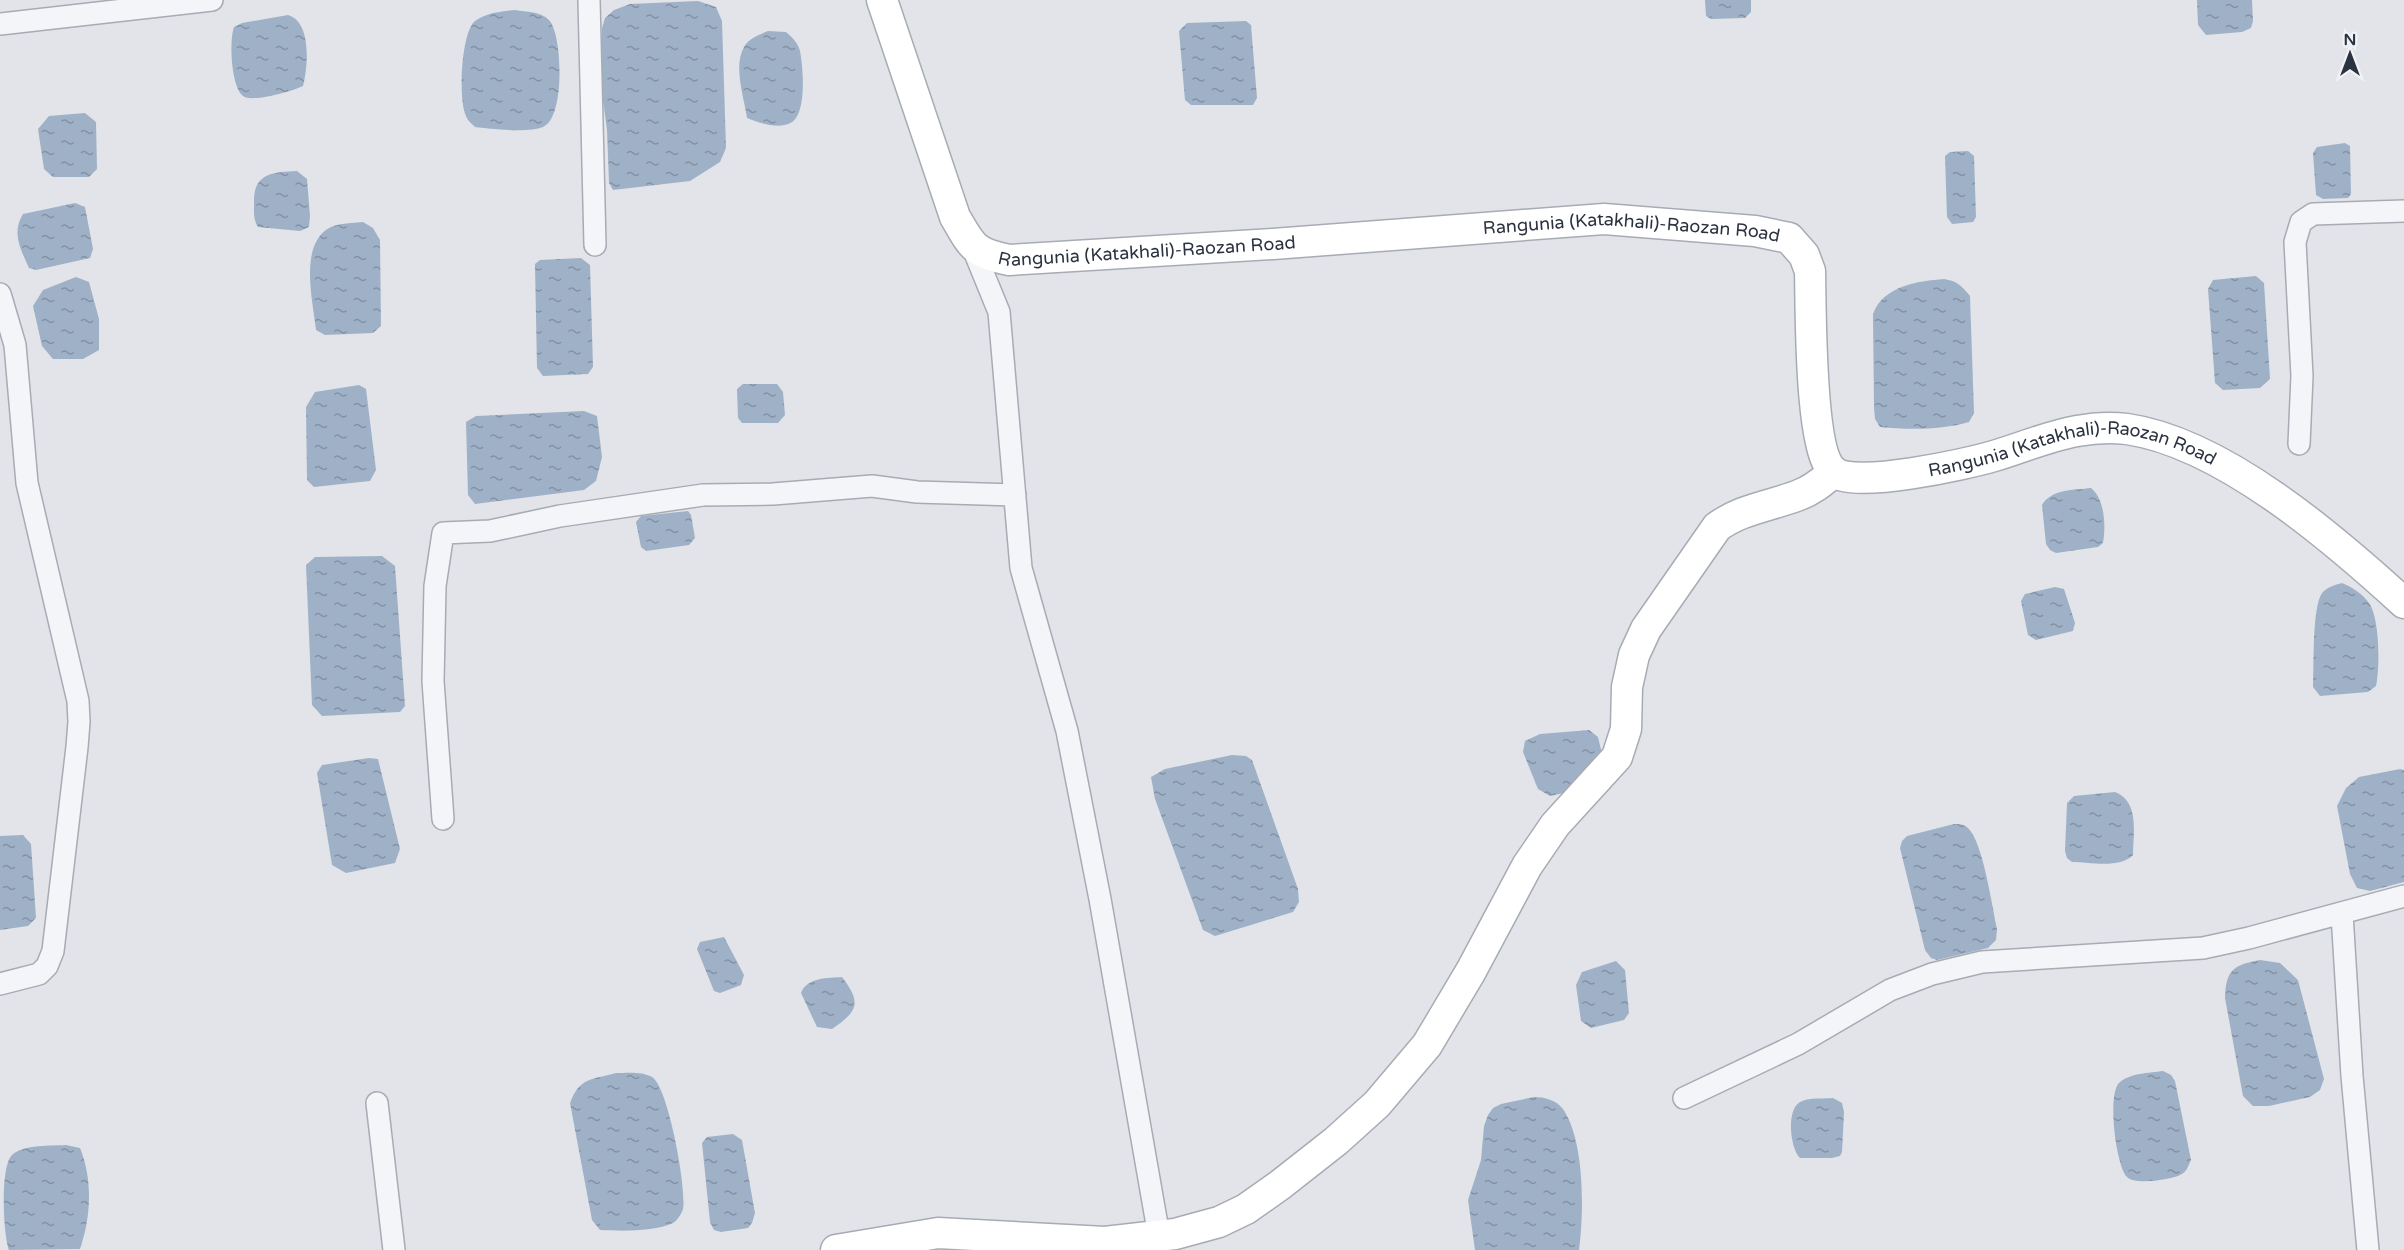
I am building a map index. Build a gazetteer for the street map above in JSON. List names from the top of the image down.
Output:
{
  "streets": {
    "main road": ["Rangunia (Katakhali)-Raozan Road"]
  },
  "north": "top"
}
